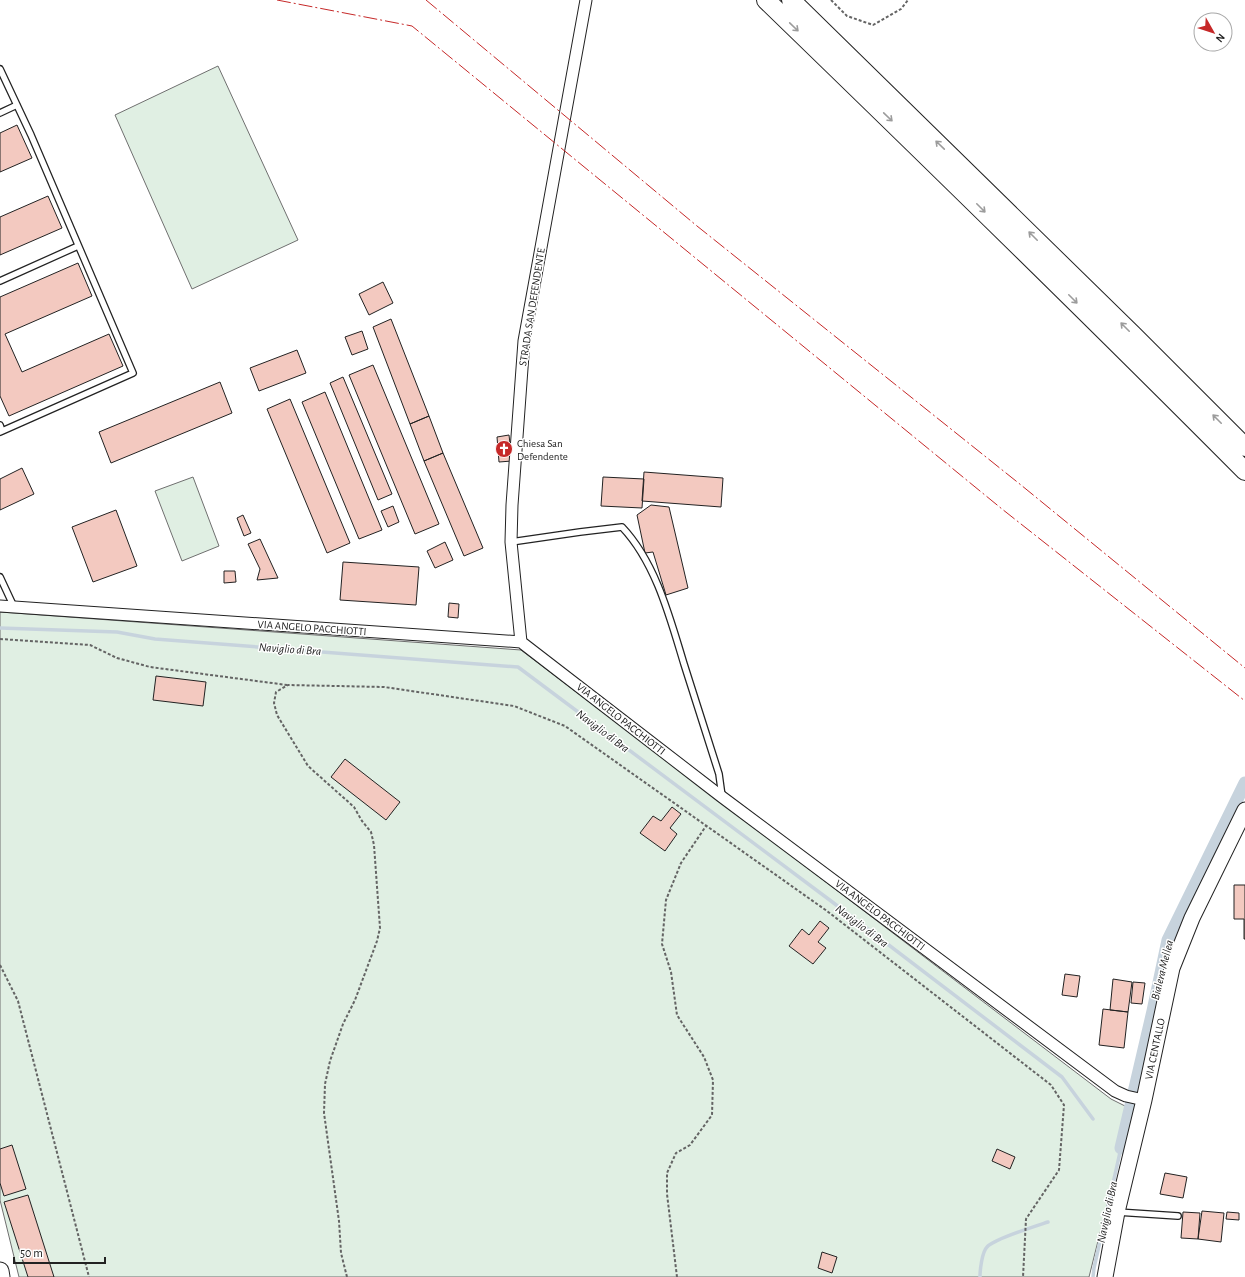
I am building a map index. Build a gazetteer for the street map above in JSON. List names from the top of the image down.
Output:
{
  "streets": {
    "main road": ["VIA CENTALLO"],
    "street": ["STRADA SAN DEFENDENTE", "VIA ANGELO PACCHIOTTI"]
  },
  "crossings": [
    ["STRADA SAN DEFENDENTE", "VIA ANGELO PACCHIOTTI"],
    ["VIA ANGELO PACCHIOTTI", "VIA CENTALLO"]
  ],
  "water": ["Naviglio di Bra", "Bialera Mellea"],
  "places": {
    "church": ["Chiesa San Defendente"]
  },
  "scale_bar": "50 m",
  "north": "bottom right"
}
